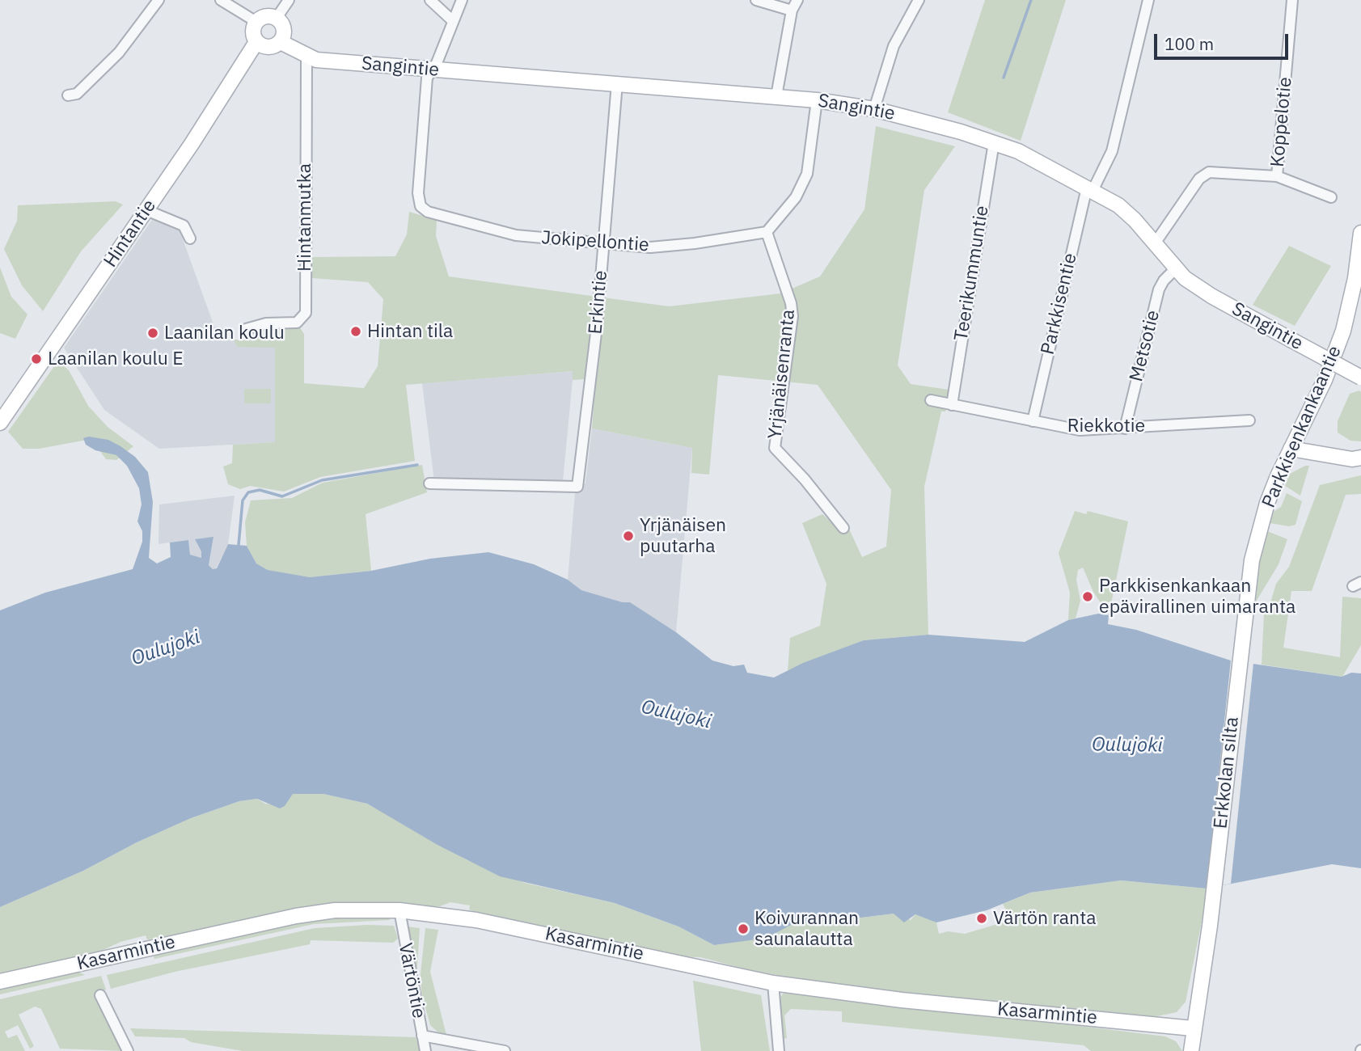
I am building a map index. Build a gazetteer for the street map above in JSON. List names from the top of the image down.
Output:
{
  "streets": {
    "street": [
      "Sangintie",
      "Koppelotie",
      "Hintanmutka",
      "Hintantie",
      "Jokipellontie",
      "Teerikummuntie",
      "Erkintie",
      "Parkkisentie",
      "Metsotie",
      "Yrjänäisenranta",
      "Riekkotie",
      "Parkkisenkankaantie",
      "Erkkolan silta",
      "Kasarmintie",
      "Värtöntie"
    ]
  },
  "crossings": [
    ["Sangintie", "Hintanmutka"],
    ["Sangintie", "Hintantie"],
    ["Sangintie", "Jokipellontie"],
    ["Sangintie", "Teerikummuntie"],
    ["Sangintie", "Erkintie"],
    ["Sangintie", "Parkkisentie"],
    ["Sangintie", "Metsotie"],
    ["Jokipellontie", "Erkintie"],
    ["Jokipellontie", "Yrjänäisenranta"],
    ["Teerikummuntie", "Riekkotie"],
    ["Parkkisentie", "Riekkotie"],
    ["Metsotie", "Riekkotie"],
    ["Parkkisenkankaantie", "Erkkolan silta"],
    ["Erkkolan silta", "Kasarmintie"],
    ["Kasarmintie", "Värtöntie"]
  ],
  "water": ["Oulujoki"],
  "places": [
    "Hintan tila",
    "Laanilan koulu",
    "Laanilan koulu E",
    "Yrjänäisen puutarha",
    "Parkkisenkankaan epävirallinen uimaranta",
    "Värtön ranta",
    "Koivurannan saunalautta"
  ],
  "scale_bar": "100 m"
}
